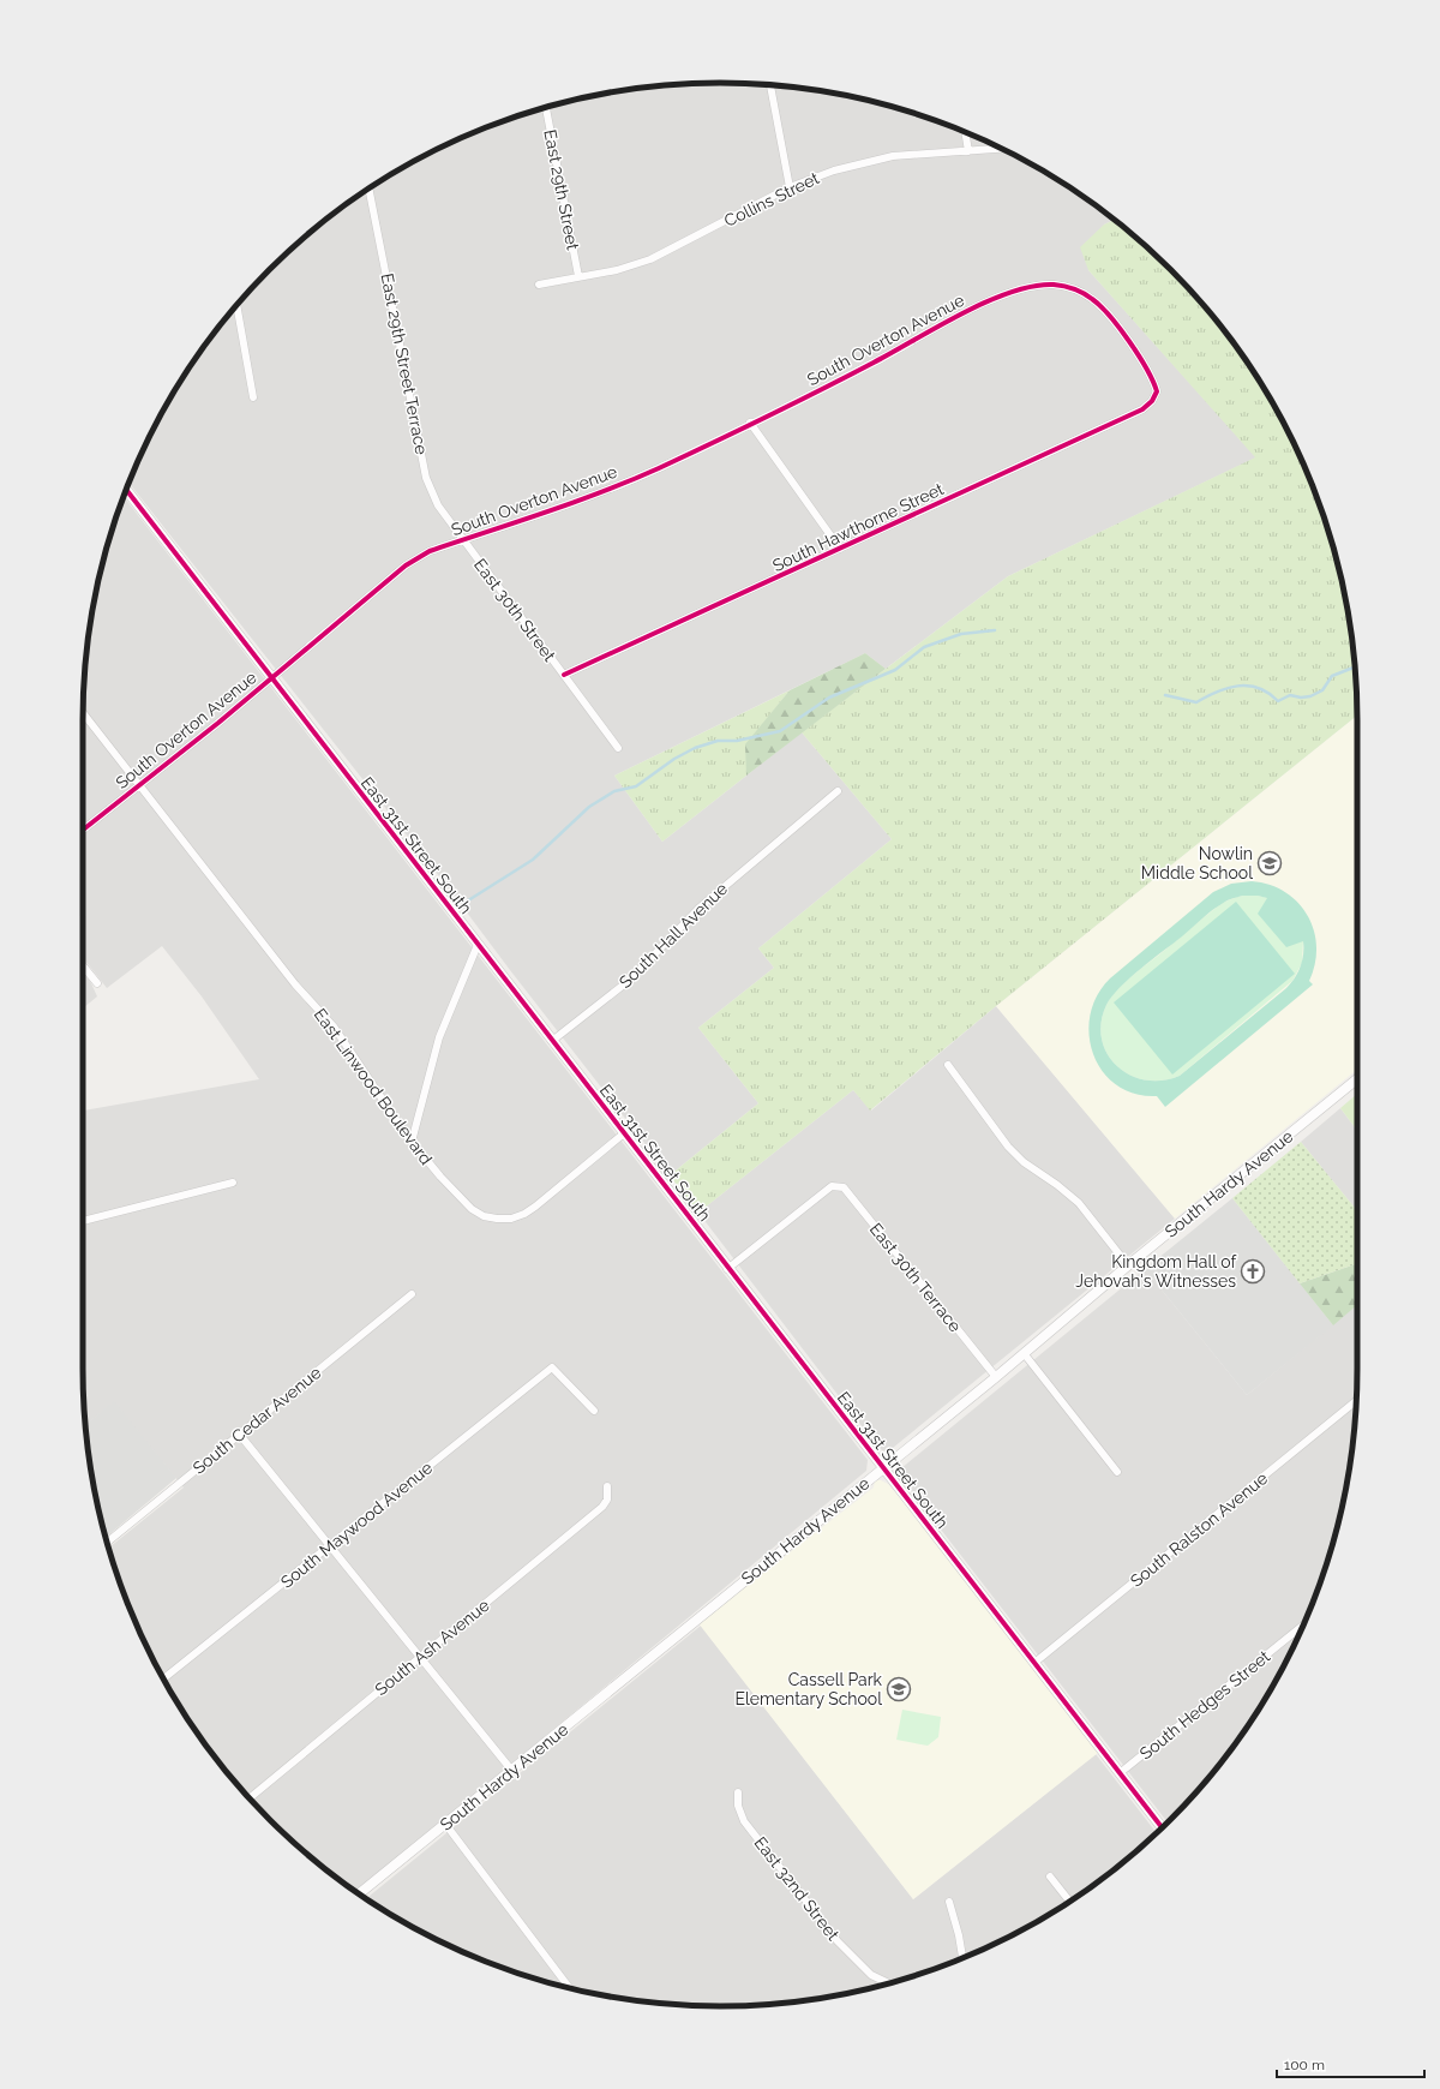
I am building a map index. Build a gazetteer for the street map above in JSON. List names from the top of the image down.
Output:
{
  "streets": {
    "street": [
      "East 29th Street",
      "Collins Street",
      "South Overton Avenue",
      "East 29th Street Terrace",
      "South Hawthorne Street",
      "East 30th Street",
      "East 31st Street South",
      "South Hall Avenue",
      "East Linwood Boulevard",
      "South Hardy Avenue",
      "East 30th Terrace",
      "South Cedar Avenue",
      "South Maywood Avenue",
      "South Ralston Avenue",
      "South Ash Avenue",
      "South Hedges Street",
      "East 32nd Street"
    ]
  },
  "crossings": [
    ["East 29th Street", "Collins Street"],
    ["South Overton Avenue", "East 29th Street Terrace"],
    ["South Overton Avenue", "South Hawthorne Street"],
    ["South Overton Avenue", "East 30th Street"],
    ["South Overton Avenue", "East 31st Street South"],
    ["South Overton Avenue", "East Linwood Boulevard"],
    ["East 29th Street Terrace", "East 30th Street"],
    ["South Hawthorne Street", "East 30th Street"],
    ["East 31st Street South", "South Hall Avenue"],
    ["East 31st Street South", "East Linwood Boulevard"],
    ["East 31st Street South", "South Hardy Avenue"],
    ["East 31st Street South", "East 30th Terrace"],
    ["East 31st Street South", "South Ralston Avenue"],
    ["East 31st Street South", "South Hedges Street"],
    ["South Hardy Avenue", "East 30th Terrace"]
  ],
  "places": {
    "school or university": ["Nowlin Middle School", "Cassell Park Elementary School"],
    "church": ["Kingdom Hall of Jehovah's Witnesses"]
  },
  "scale_bar": "100 m"
}
